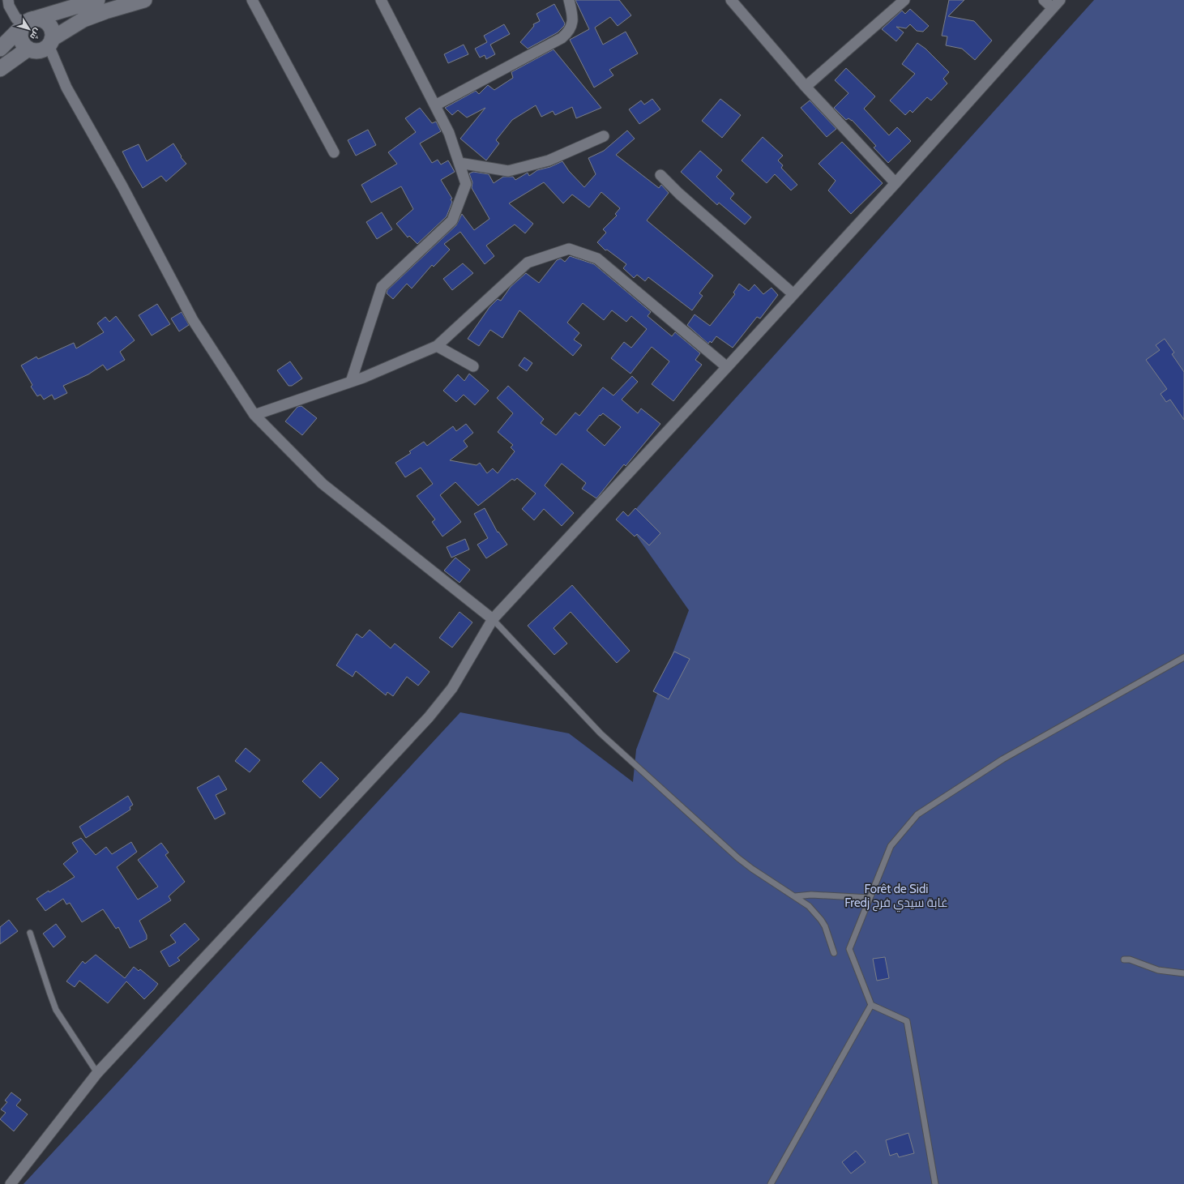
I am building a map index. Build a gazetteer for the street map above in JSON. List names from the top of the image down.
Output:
{
  "parks": ["Forêt de Sidi Fredj غابة سيدي فرج"],
  "north": "bottom right"
}
